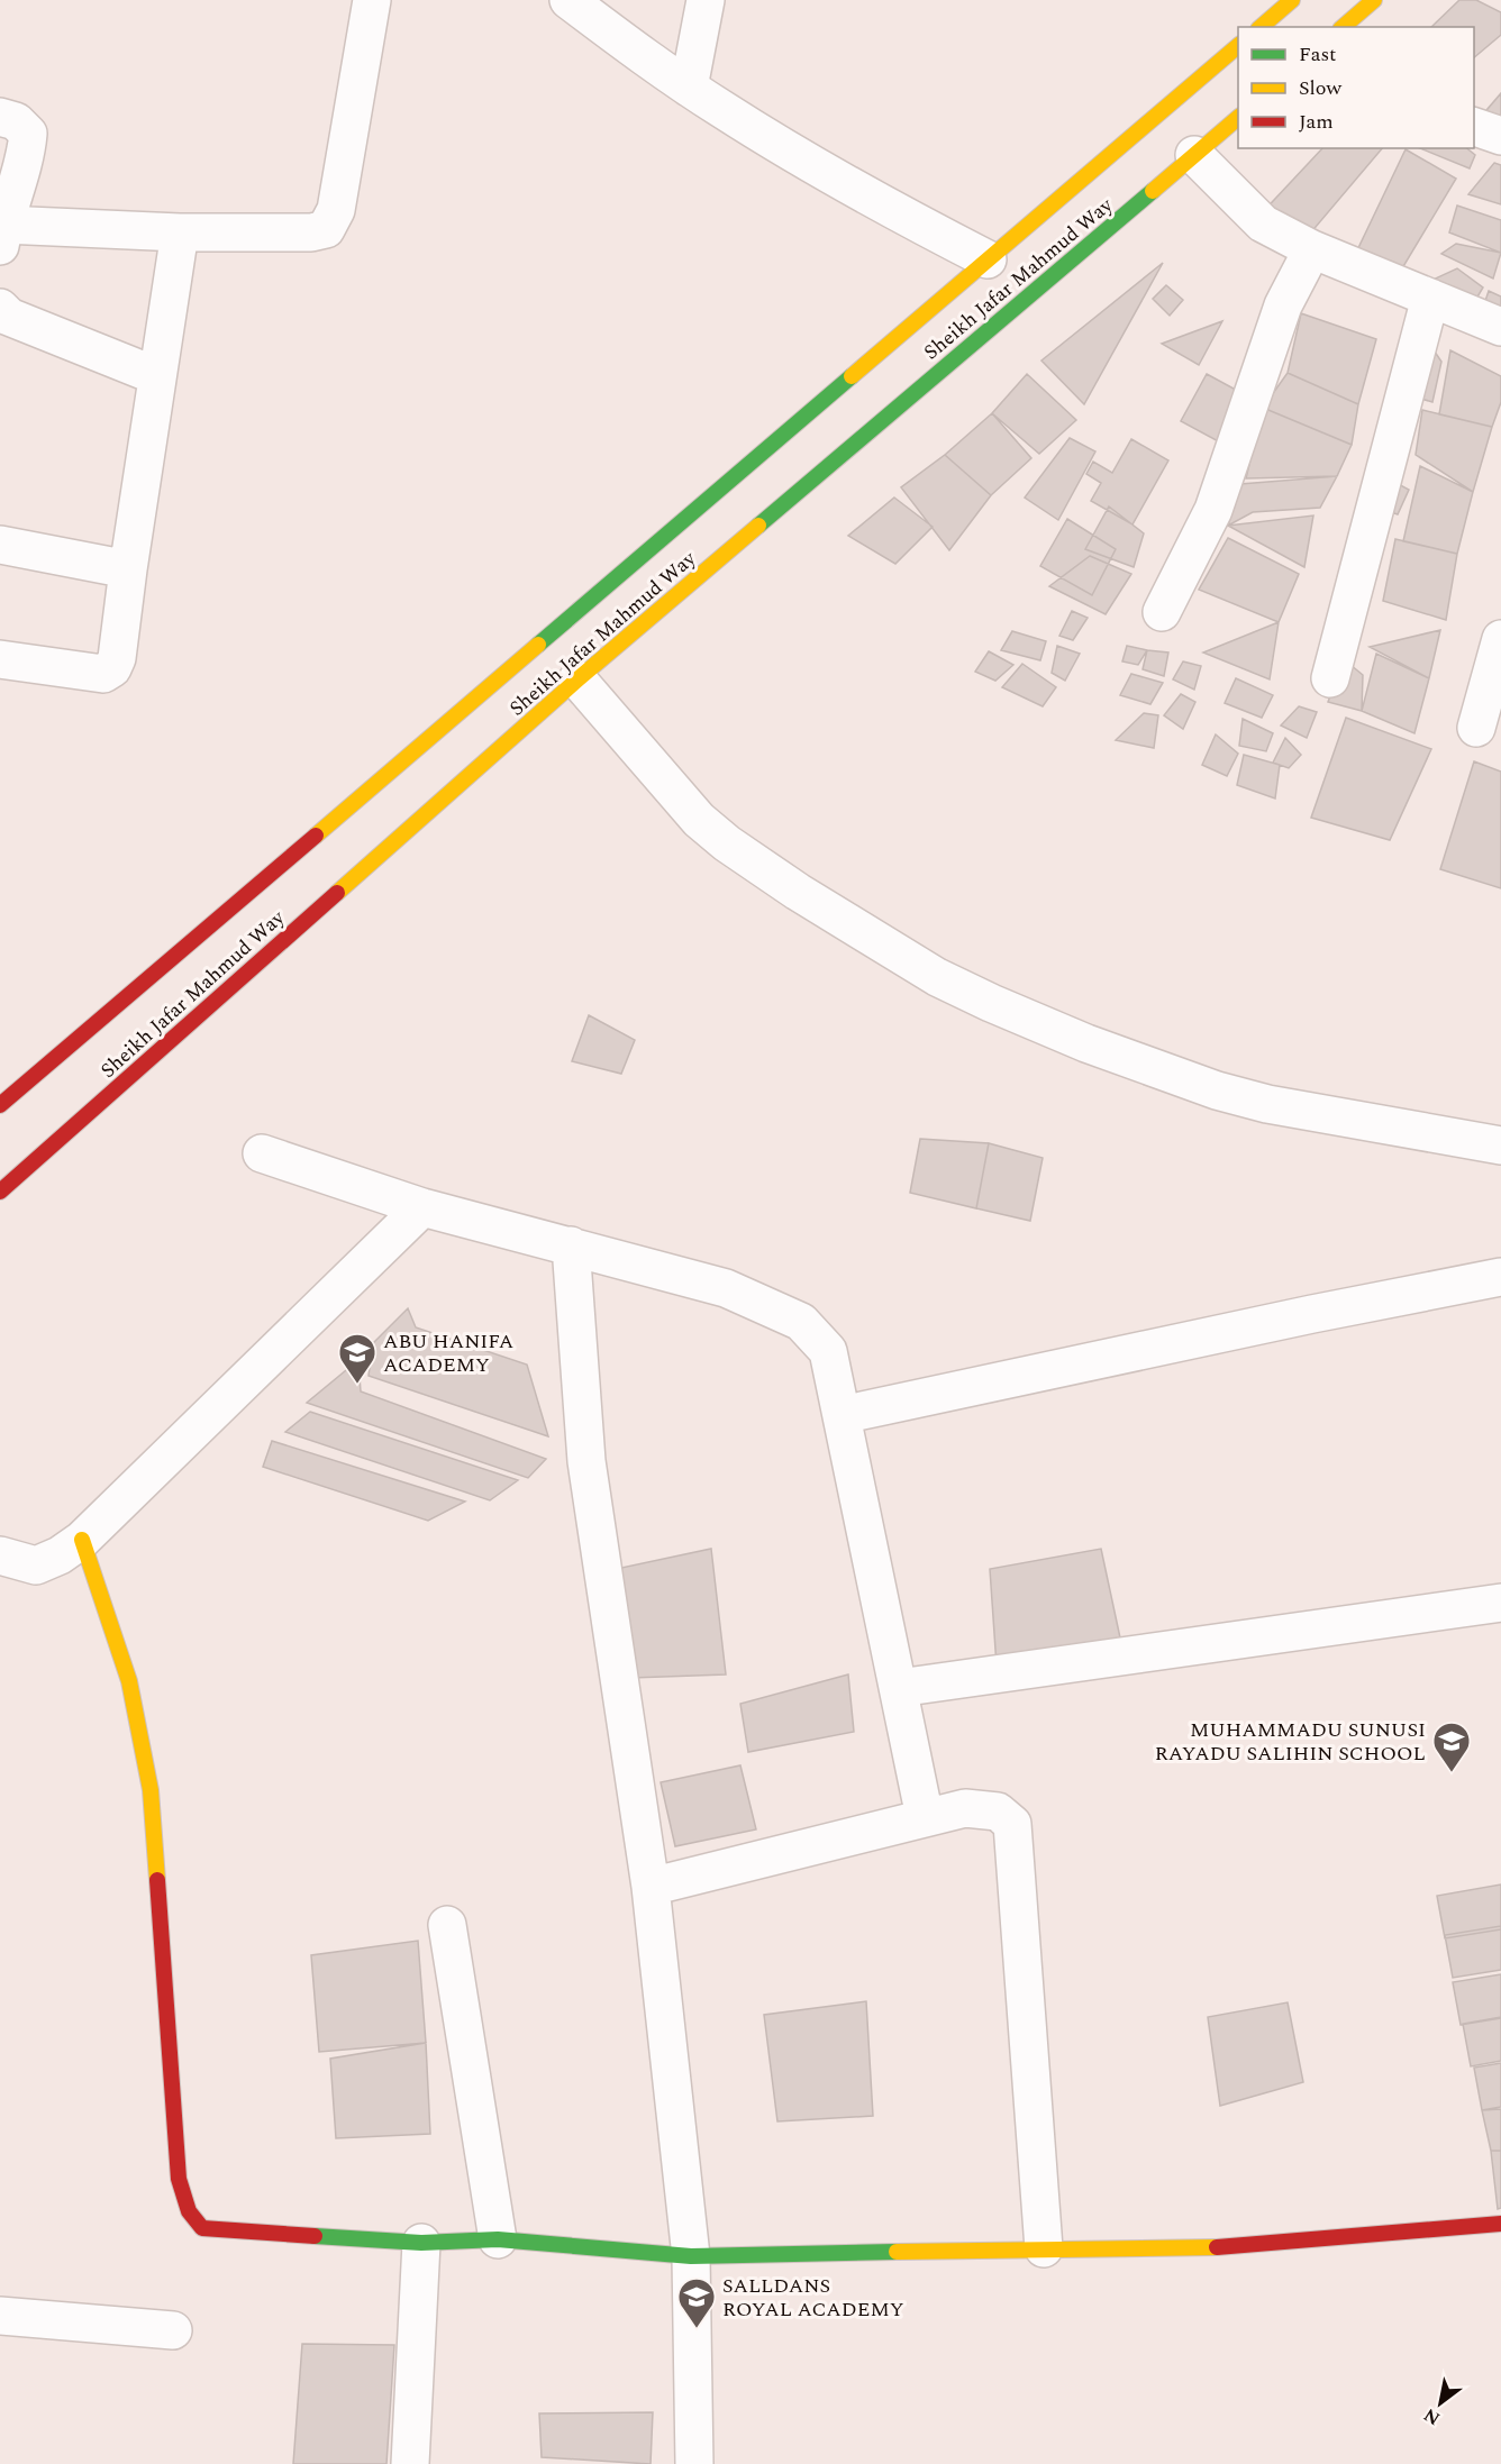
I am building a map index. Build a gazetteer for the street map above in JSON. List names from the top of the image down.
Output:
{
  "streets": {
    "main road": ["Sheikh Jafar Mahmud Way"]
  },
  "places": {
    "school or university": ["ABU HANIFA ACADEMY", "MUHAMMADU SUNUSI RAYADU SALIHIN SCHOOL", "SALLDANS ROYAL ACADEMY"]
  },
  "legend": ["Fast", "Slow", "Jam"],
  "north": "bottom left"
}
